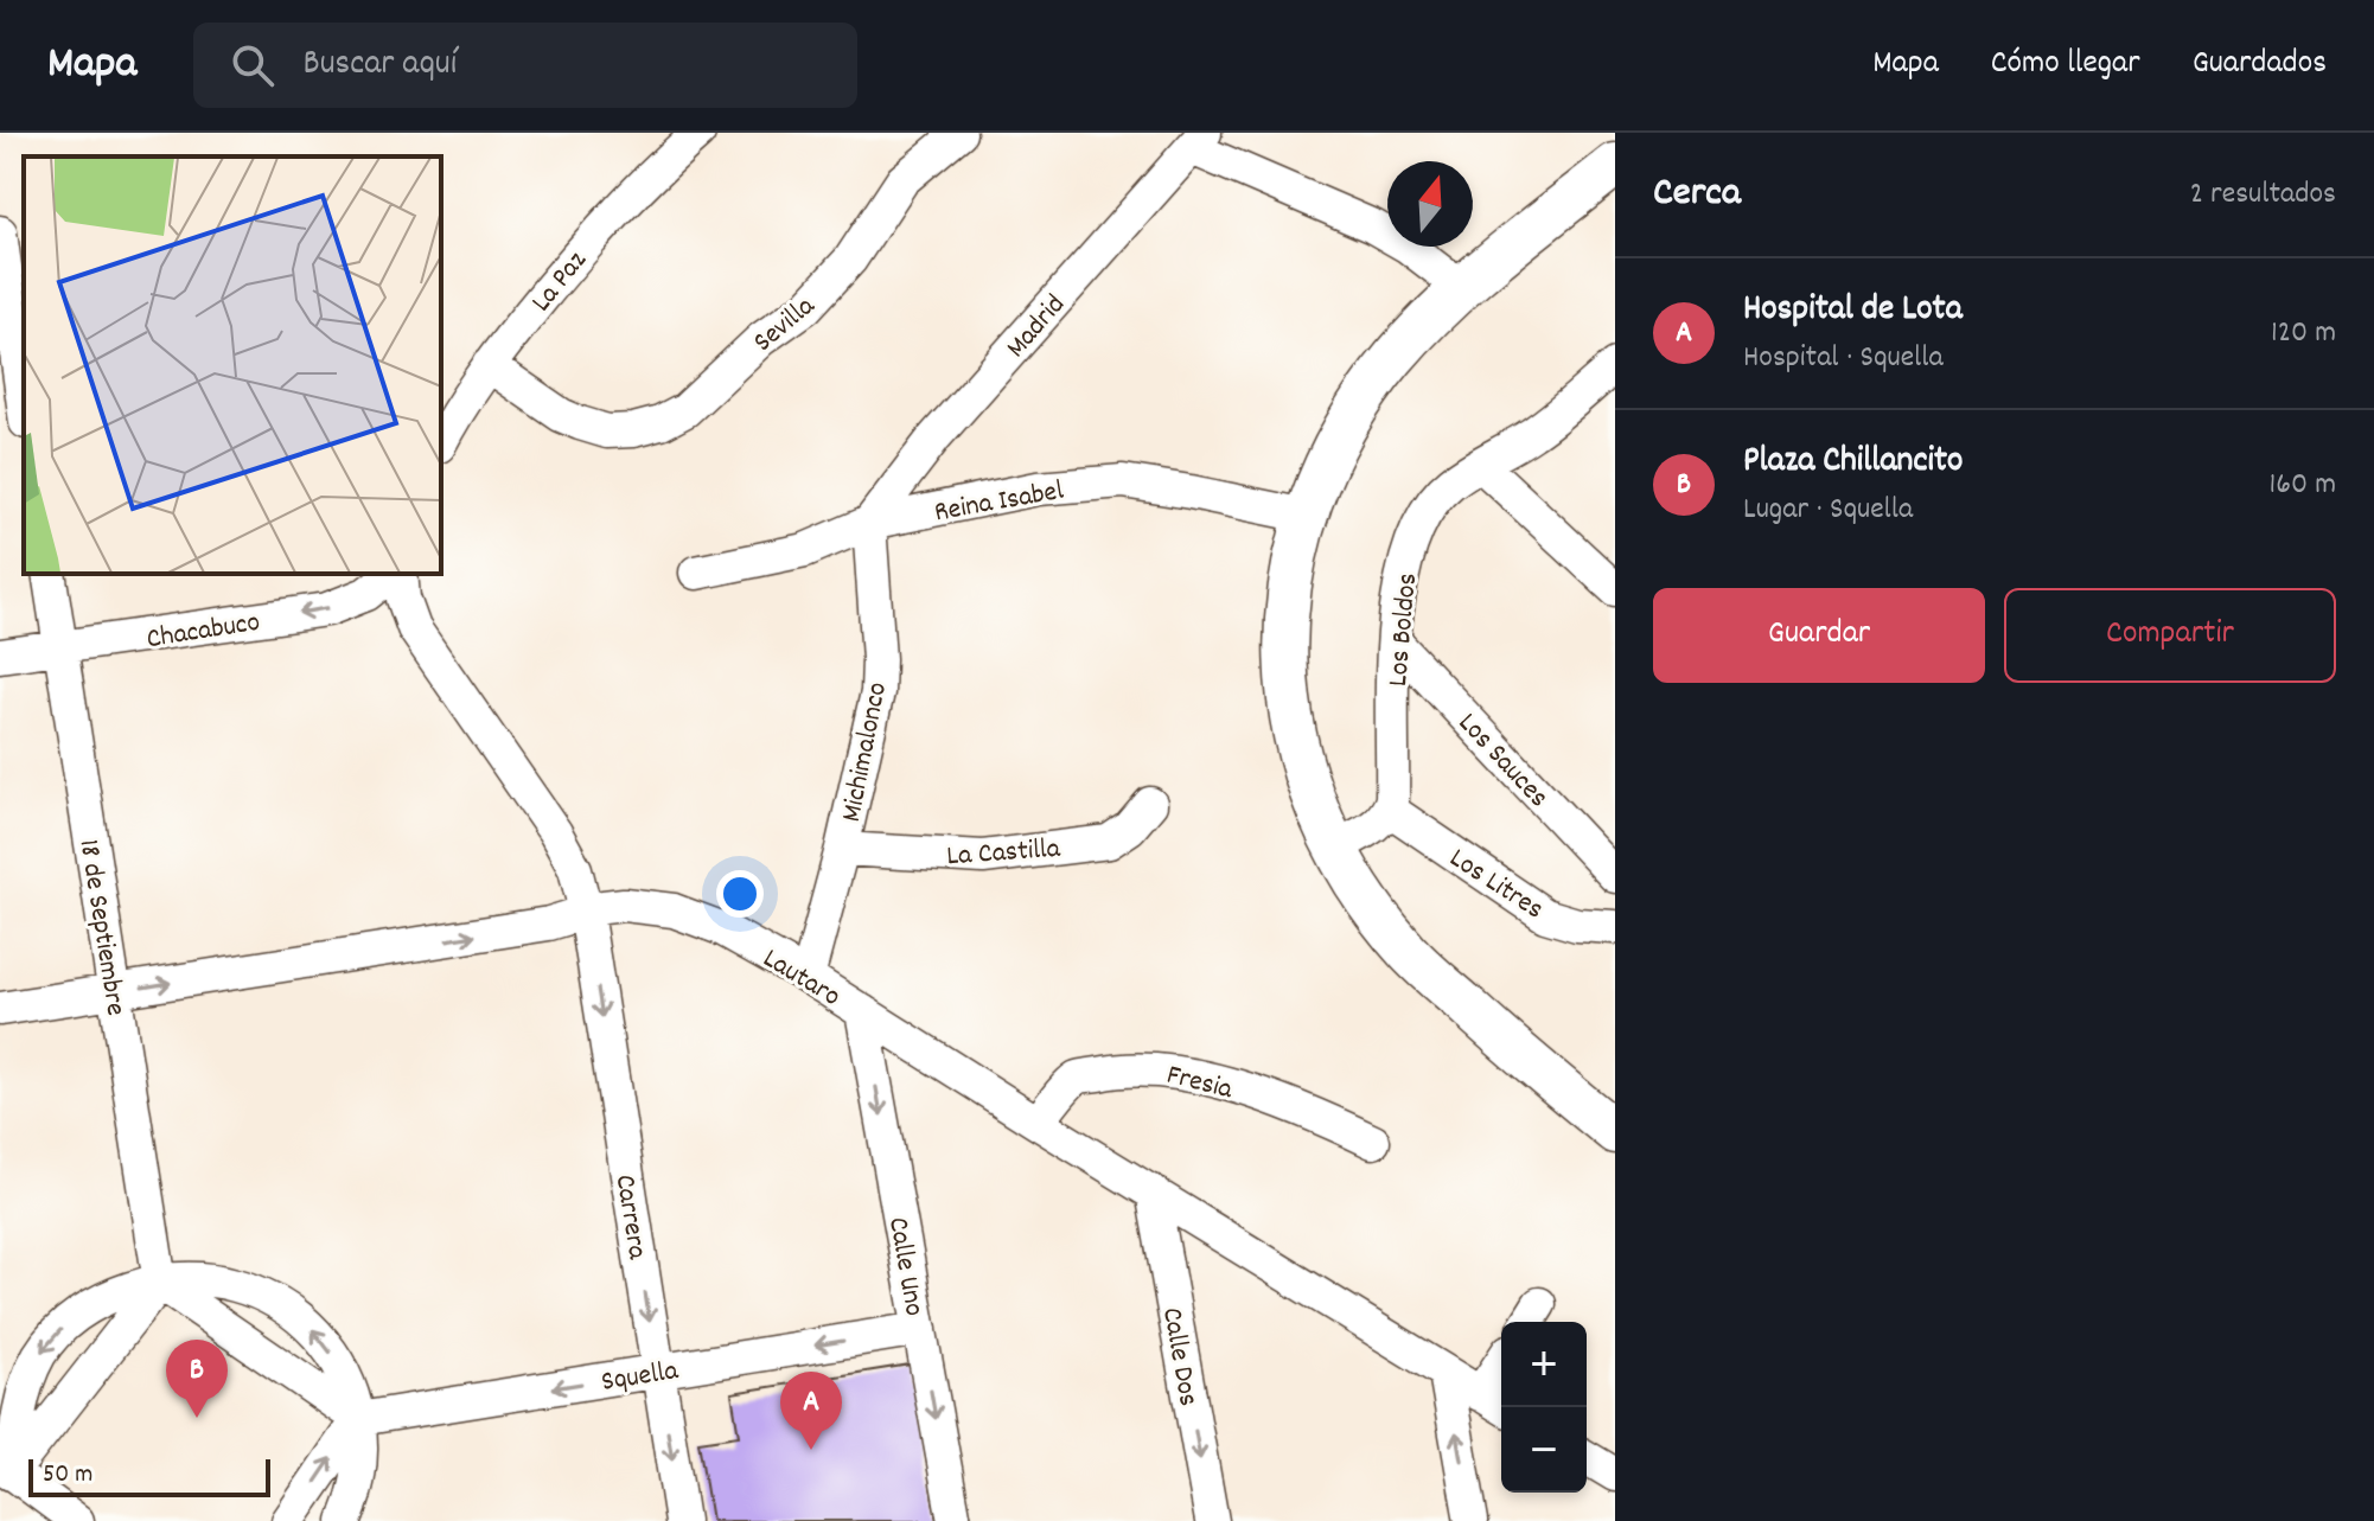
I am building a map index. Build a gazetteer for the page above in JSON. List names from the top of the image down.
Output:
{
  "streets": {
    "street": [
      "La Paz",
      "Sevilla",
      "Madrid",
      "Reina Isabel",
      "Chacabuco",
      "Los Boldos",
      "Michimalonco",
      "Los Sauces",
      "La Castilla",
      "Los Litres",
      "18 de Septiembre",
      "Lautaro",
      "Fresia",
      "Carrera",
      "Calle Uno",
      "Calle Dos",
      "Squella"
    ]
  },
  "crossings": [
    ["La Paz", "Sevilla"],
    ["Madrid", "Reina Isabel"],
    ["Madrid", "Michimalonco"],
    ["Reina Isabel", "Michimalonco"],
    ["Chacabuco", "18 de Septiembre"],
    ["Los Boldos", "Los Sauces"],
    ["Los Boldos", "Los Litres"],
    ["Michimalonco", "La Castilla"],
    ["Michimalonco", "Lautaro"],
    ["18 de Septiembre", "Lautaro"],
    ["Lautaro", "Fresia"],
    ["Lautaro", "Carrera"],
    ["Lautaro", "Calle Uno"],
    ["Lautaro", "Calle Dos"],
    ["Carrera", "Squella"],
    ["Calle Uno", "Squella"]
  ],
  "one_way": [
    "Chacabuco",
    "Carrera",
    "Calle Uno",
    "Squella"
  ],
  "scale_bar": "50 m",
  "north": "top",
  "page": {
    "header": "Mapa",
    "search": "Buscar aquí",
    "nav": ["Mapa", "Cómo llegar", "Guardados"],
    "heading": ["Cerca", "2 resultados"],
    "list": [
      {
        "mark": "A",
        "name": "Hospital de Lota",
        "note": "Hospital · Squella",
        "value": "120 m"
      },
      {
        "mark": "B",
        "name": "Plaza Chillancito",
        "note": "Lugar · Squella",
        "value": "160 m"
      }
    ],
    "buttons": ["Guardar", "Compartir"],
    "map_buttons": ["+", "−"],
    "pins": ["B", "A"],
    "scale": "50 m"
  }
}
